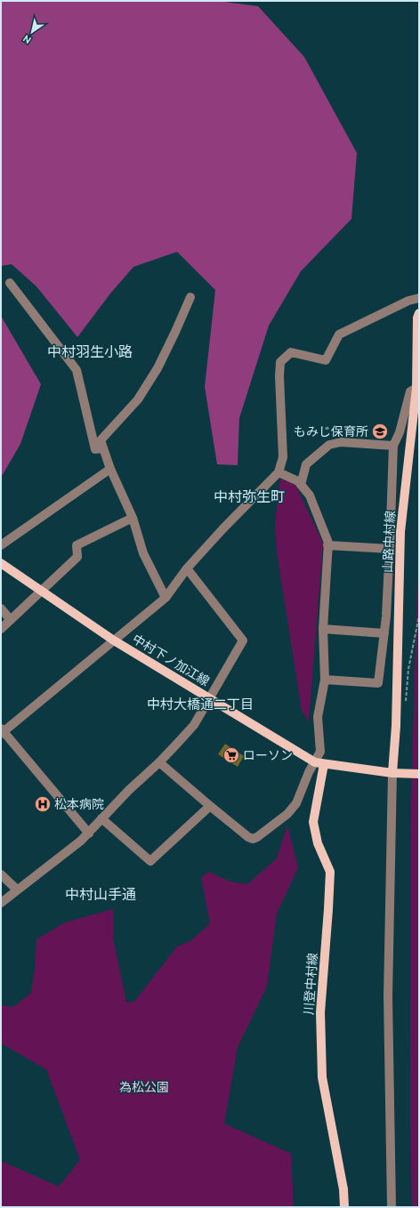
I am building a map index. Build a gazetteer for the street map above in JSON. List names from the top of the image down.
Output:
{
  "streets": {
    "main road": ["山路中村線", "中村下ノ加江線", "川登中村線"]
  },
  "crossings": [
    ["山路中村線", "中村下ノ加江線"],
    ["中村下ノ加江線", "川登中村線"]
  ],
  "districts": [
    "中村羽生小路",
    "中村弥生町",
    "中村大橋通二丁目",
    "中村山手通"
  ],
  "parks": ["為松公園"],
  "places": {
    "school or university": ["もみじ保育所"],
    "supermarket": ["ローソン"],
    "hospital": ["松本病院"]
  },
  "north": "bottom left"
}
